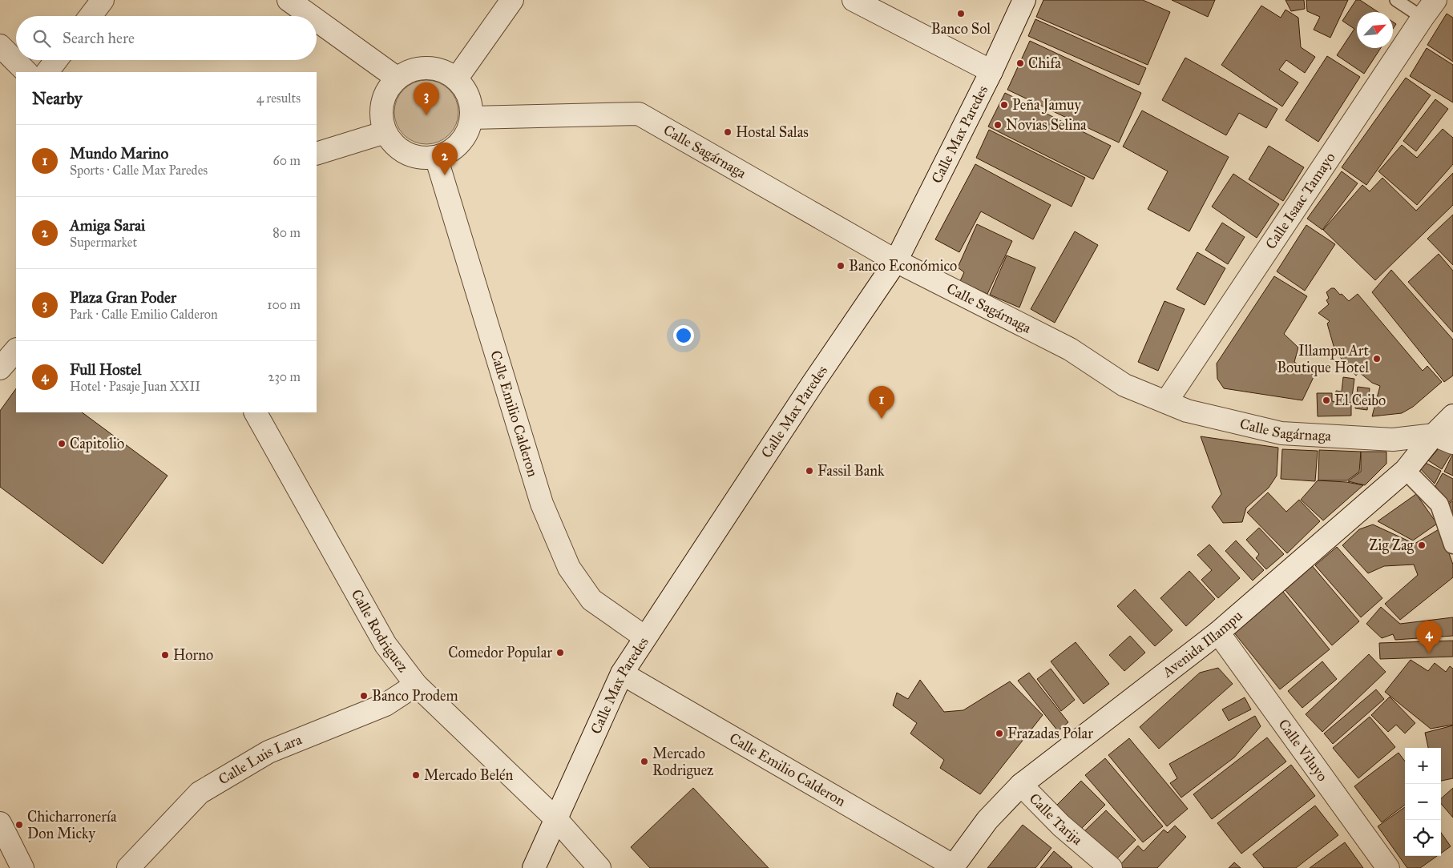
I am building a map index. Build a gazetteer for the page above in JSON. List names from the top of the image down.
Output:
{
  "streets": {
    "street": [
      "Calle Max Paredes",
      "Calle Sagárnaga",
      "Calle Isaac Tamayo",
      "Calle Emilio Calderon",
      "Calle Rodriguez",
      "Avenida Illampu",
      "Calle Viluyo",
      "Calle Luis Lara",
      "Calle Tarija"
    ]
  },
  "crossings": [
    ["Calle Max Paredes", "Calle Sagárnaga"],
    ["Calle Max Paredes", "Calle Emilio Calderon"],
    ["Calle Max Paredes", "Calle Rodriguez"],
    ["Calle Sagárnaga", "Calle Isaac Tamayo"],
    ["Calle Sagárnaga", "Calle Emilio Calderon"],
    ["Calle Sagárnaga", "Avenida Illampu"],
    ["Calle Emilio Calderon", "Avenida Illampu"],
    ["Calle Rodriguez", "Calle Luis Lara"],
    ["Avenida Illampu", "Calle Viluyo"],
    ["Avenida Illampu", "Calle Tarija"]
  ],
  "places": [
    "Banco Sol",
    "Chifa",
    "Peña Jamuy",
    "Novias Selina",
    "Hostal Salas",
    "Banco Económico",
    "Illampu Art Boutique Hotel",
    "El Ceibo",
    "Capitolio",
    "Fassil Bank",
    "Zig Zag",
    "Comedor Popular",
    "Horno",
    "Banco Prodem",
    "Frazadas Polar",
    "Mercado Rodriguez",
    "Mercado Belén",
    "Chicharronería Don Micky"
  ],
  "north": "top right",
  "page": {
    "search": "Search here",
    "heading": ["Nearby", "4 results"],
    "pins": [
      "3",
      "2",
      "1",
      "4"
    ],
    "list": [
      {
        "mark": "1",
        "name": "Mundo Marino",
        "note": "Sports · Calle Max Paredes",
        "value": "60 m"
      },
      {
        "mark": "2",
        "name": "Amiga Sarai",
        "note": "Supermarket",
        "value": "80 m"
      },
      {
        "mark": "3",
        "name": "Plaza Gran Poder",
        "note": "Park · Calle Emilio Calderon",
        "value": "100 m"
      },
      {
        "mark": "4",
        "name": "Full Hostel",
        "note": "Hotel · Pasaje Juan XXII",
        "value": "230 m"
      }
    ],
    "map_buttons": ["+", "−"]
  }
}
